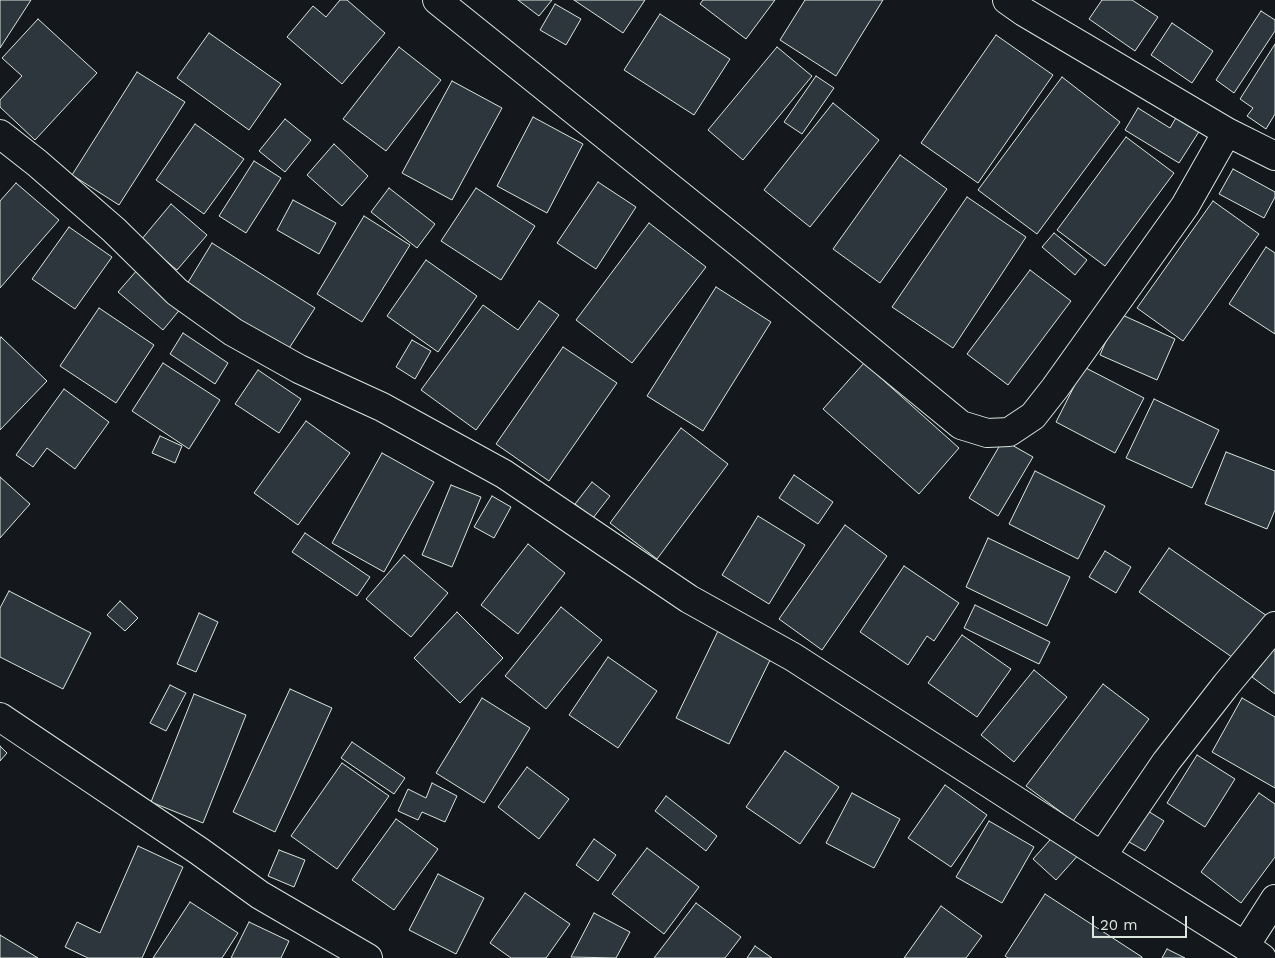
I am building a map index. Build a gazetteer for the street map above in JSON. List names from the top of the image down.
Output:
{
  "scale_bar": "20 m"
}
